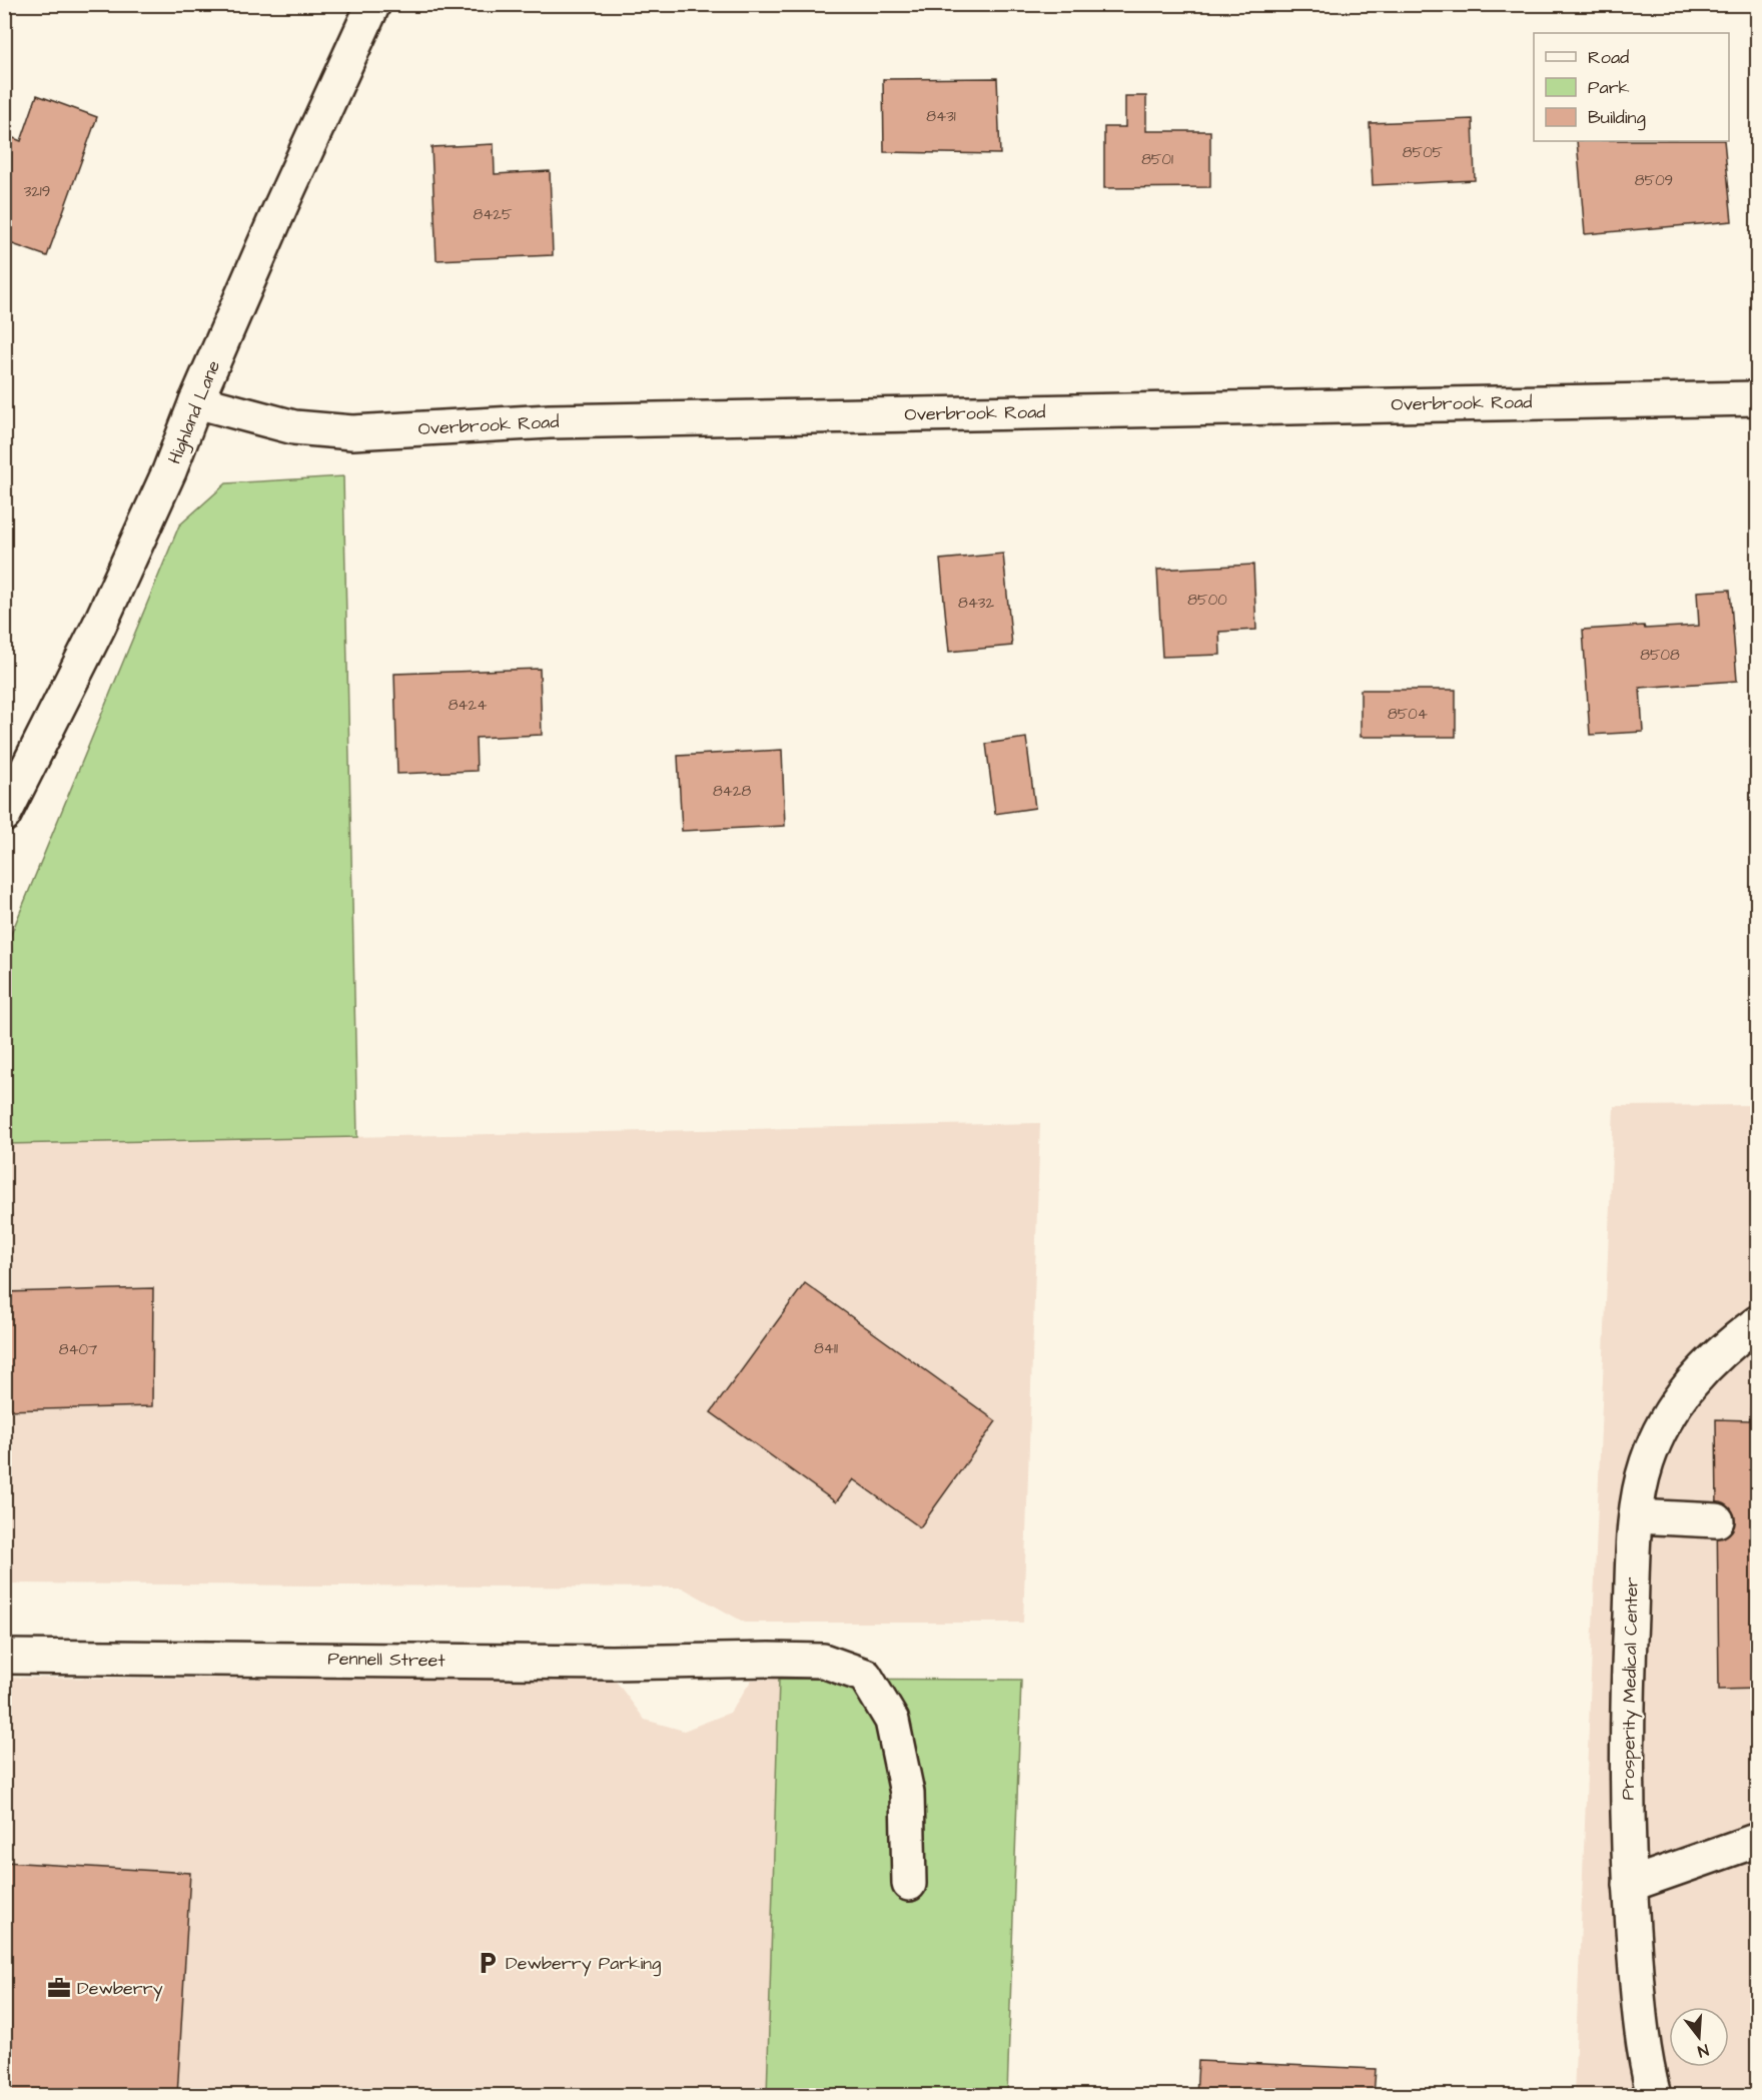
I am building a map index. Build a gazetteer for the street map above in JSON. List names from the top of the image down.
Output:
{
  "streets": {
    "street": [
      "Overbrook Road",
      "Highland Lane",
      "Pennell Street",
      "Prosperity Medical Center"
    ]
  },
  "crossings": [
    ["Overbrook Road", "Highland Lane"]
  ],
  "places": {
    "parking": ["Dewberry Parking"],
    "office": ["Dewberry"]
  },
  "house_numbers": [
    "8431",
    "8505",
    "8501",
    "8509",
    "3219",
    "8425",
    "8500",
    "8432",
    "8508",
    "8424",
    "8504",
    "8428",
    "8411",
    "8407"
  ],
  "legend": ["Road", "Park", "Building"],
  "north": "bottom"
}
